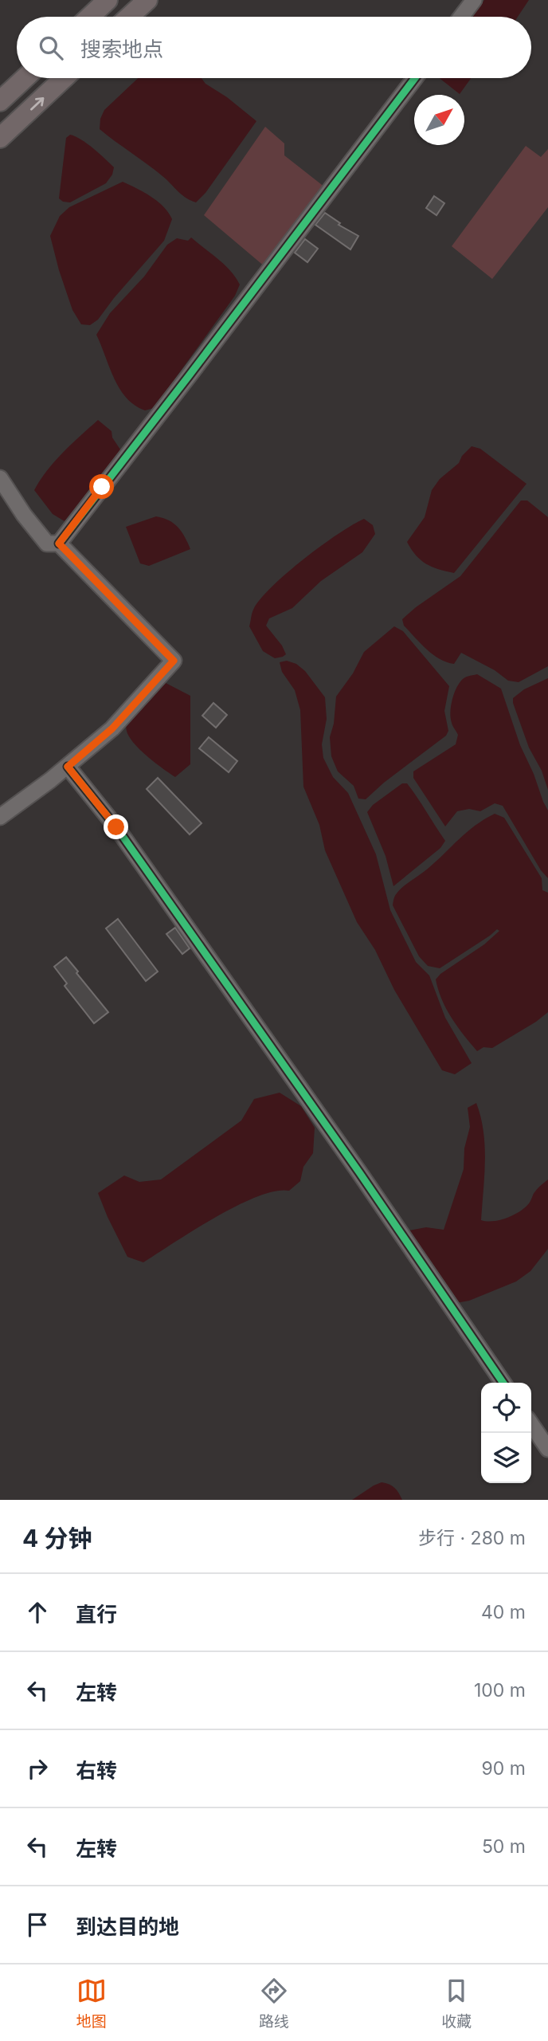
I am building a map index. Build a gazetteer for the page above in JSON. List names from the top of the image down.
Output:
{
  "north": "top right",
  "page": {
    "search": "搜索地点",
    "heading": ["4 分钟", "步行 · 280 m"],
    "list": [
      ["直行", "40 m"],
      ["左转", "100 m"],
      ["右转", "90 m"],
      ["左转", "50 m"],
      "到达目的地"
    ],
    "nav": ["地图", "路线", "收藏"]
  }
}
